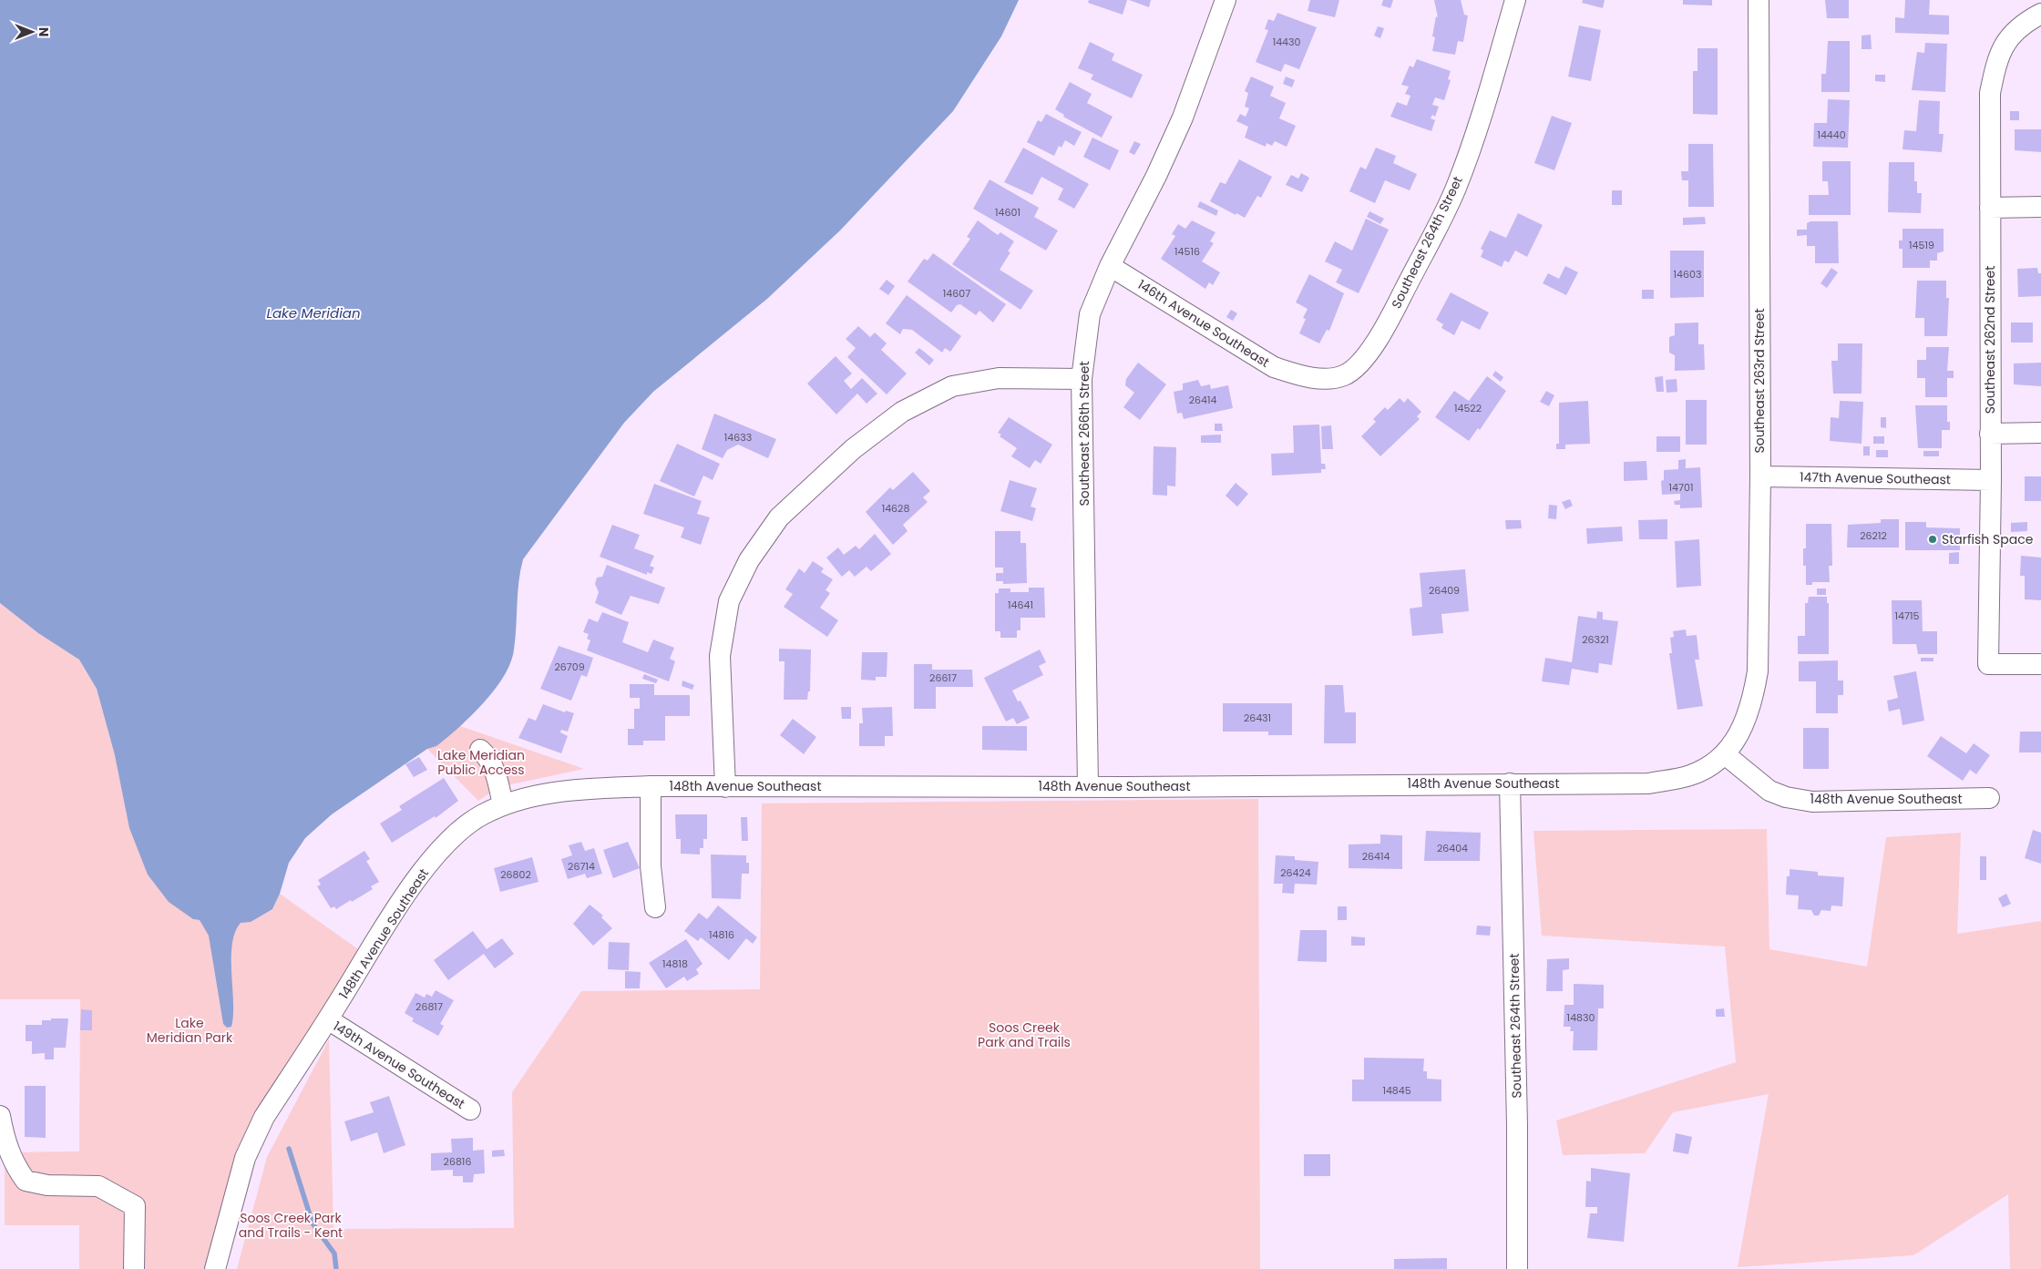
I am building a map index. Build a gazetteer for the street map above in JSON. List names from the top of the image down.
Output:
{
  "streets": {
    "street": [
      "Southeast 264th Street",
      "146th Avenue Southeast",
      "Southeast 262nd Street",
      "Southeast 263rd Street",
      "Southeast 266th Street",
      "147th Avenue Southeast",
      "148th Avenue Southeast",
      "149th Avenue Southeast"
    ]
  },
  "crossings": [
    ["Southeast 264th Street", "146th Avenue Southeast"],
    ["Southeast 264th Street", "148th Avenue Southeast"],
    ["146th Avenue Southeast", "Southeast 266th Street"],
    ["Southeast 262nd Street", "147th Avenue Southeast"],
    ["Southeast 263rd Street", "147th Avenue Southeast"],
    ["Southeast 263rd Street", "148th Avenue Southeast"],
    ["Southeast 266th Street", "148th Avenue Southeast"],
    ["148th Avenue Southeast", "149th Avenue Southeast"]
  ],
  "water": ["Lake Meridian"],
  "parks": [
    "Lake Meridian Public Access",
    "Lake Meridian Park",
    "Soos Creek Park and Trails",
    "Soos Creek Park and Trails - Kent"
  ],
  "places": ["Starfish Space"],
  "house_numbers": [
    "14430",
    "14440",
    "14601",
    "14519",
    "14516",
    "14603",
    "14607",
    "26414",
    "14522",
    "14633",
    "14701",
    "14628",
    "26212",
    "26409",
    "14641",
    "14715",
    "26321",
    "26709",
    "26617",
    "26431",
    "26404",
    "26414",
    "26714",
    "26424",
    "26802",
    "14816",
    "14818",
    "26817",
    "14830",
    "14845",
    "26816"
  ],
  "north": "right"
}
